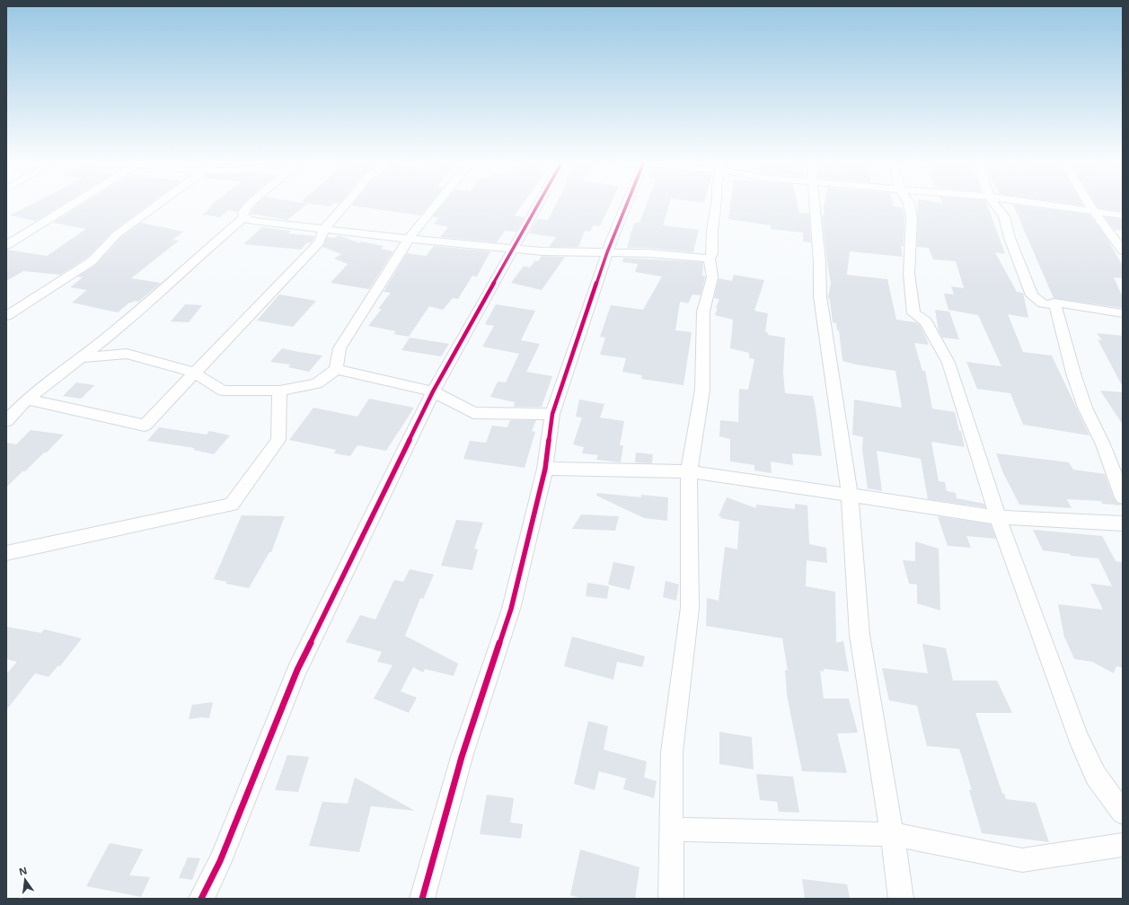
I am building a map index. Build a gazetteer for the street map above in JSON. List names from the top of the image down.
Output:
{
  "north": "top"
}
